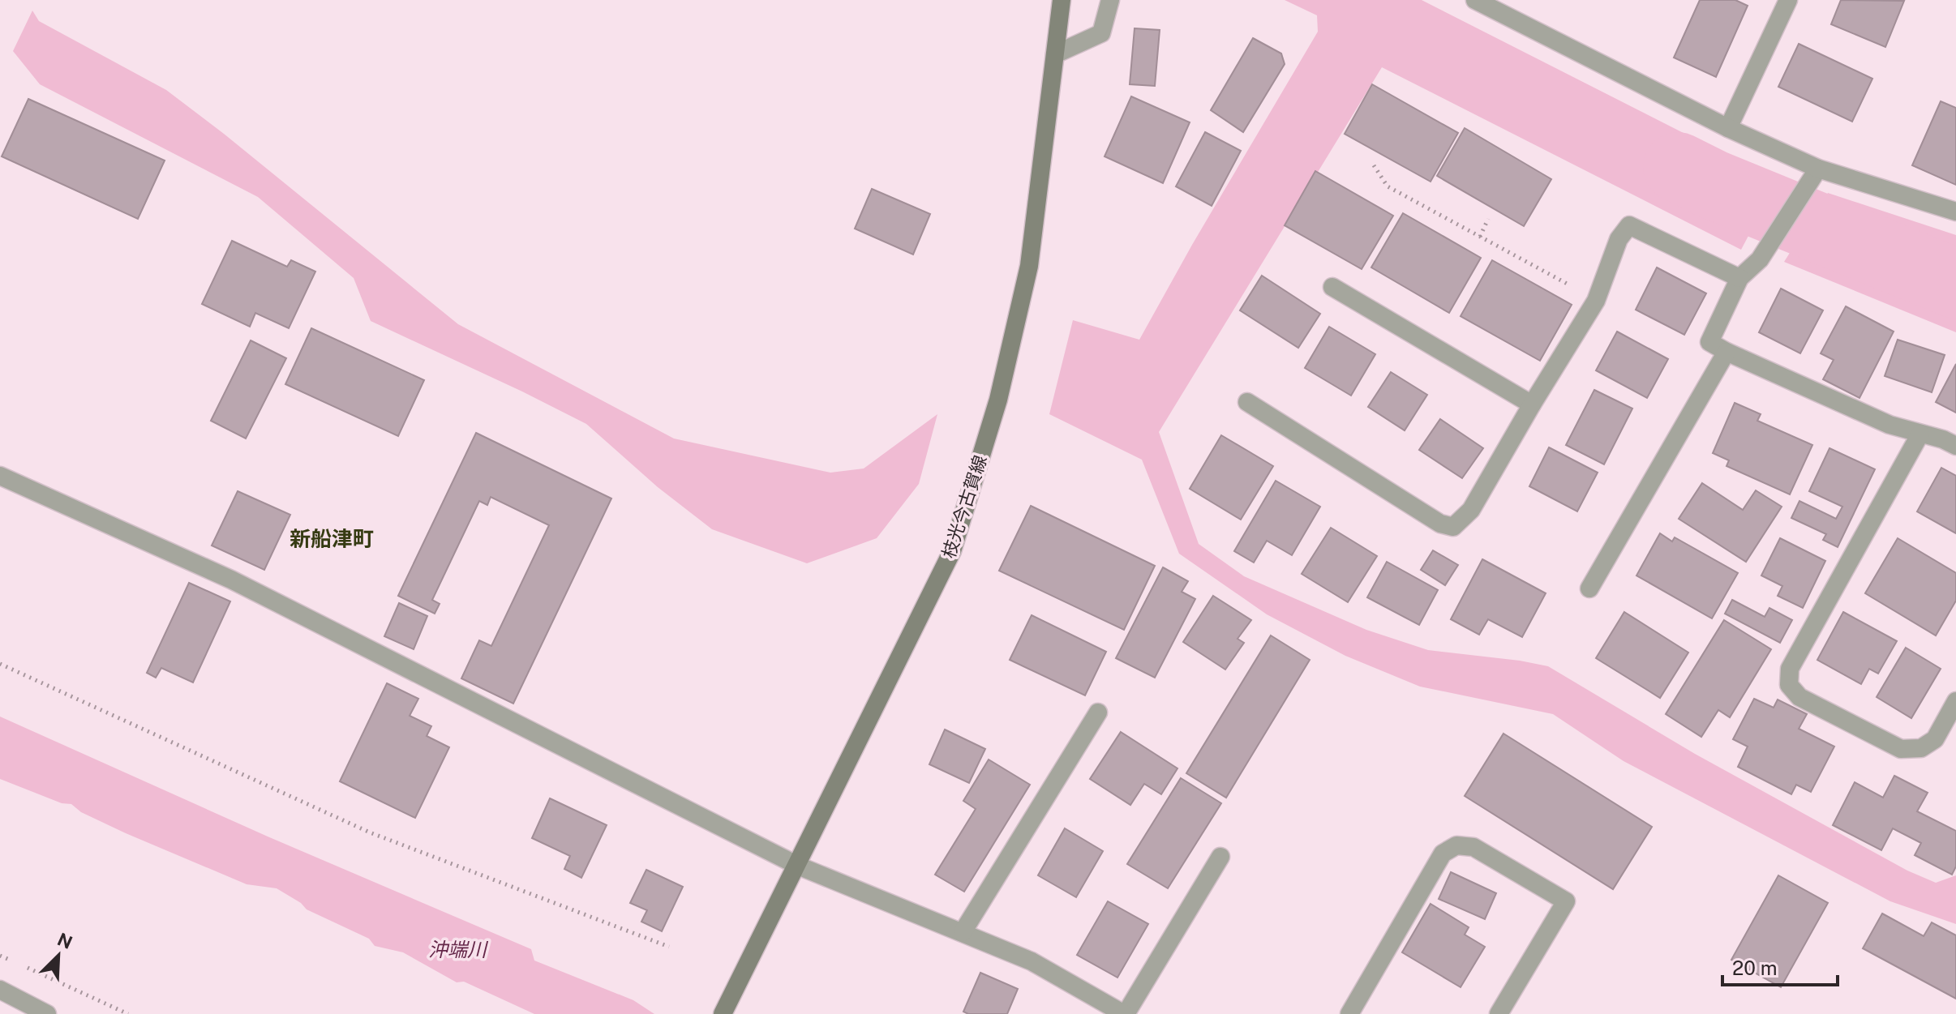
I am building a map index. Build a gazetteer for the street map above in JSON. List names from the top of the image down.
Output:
{
  "streets": {
    "main road": ["枝光今古賀線"]
  },
  "districts": ["新船津町"],
  "water": ["沖端川"],
  "scale_bar": "20 m",
  "north": "top right"
}
